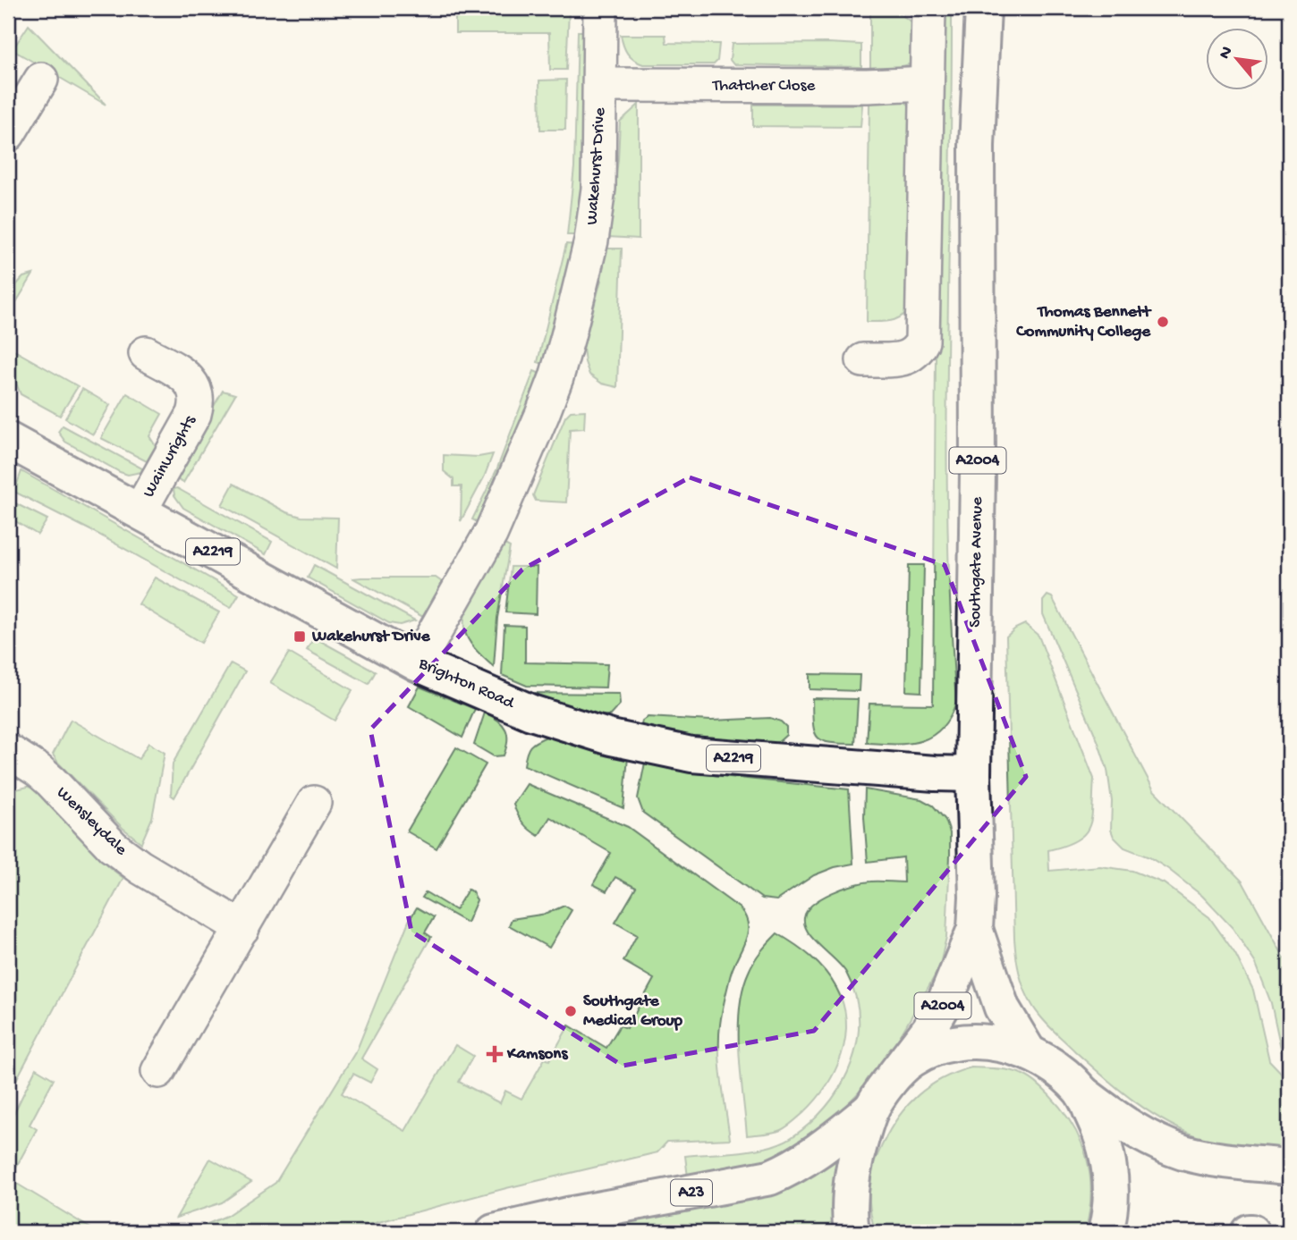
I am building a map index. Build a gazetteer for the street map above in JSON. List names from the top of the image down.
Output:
{
  "streets": {
    "main road": [
      "A2004",
      "A2219",
      "Southgate Avenue",
      "Brighton Road",
      "A23"
    ],
    "street": [
      "Thatcher Close",
      "Wakehurst Drive",
      "Wainwrights",
      "Wensleydale"
    ]
  },
  "crossings": [
    ["Thatcher Close", "Wakehurst Drive"],
    ["Wakehurst Drive", "Brighton Road"],
    ["Wainwrights", "Brighton Road"],
    ["Southgate Avenue", "Brighton Road"],
    ["Southgate Avenue", "A23"]
  ],
  "places": {
    "other": ["Thomas Bennett Community College", "Southgate Medical Group"],
    "transit": ["Wakehurst Drive"],
    "health": ["Kamsons"]
  },
  "north": "top left"
}
